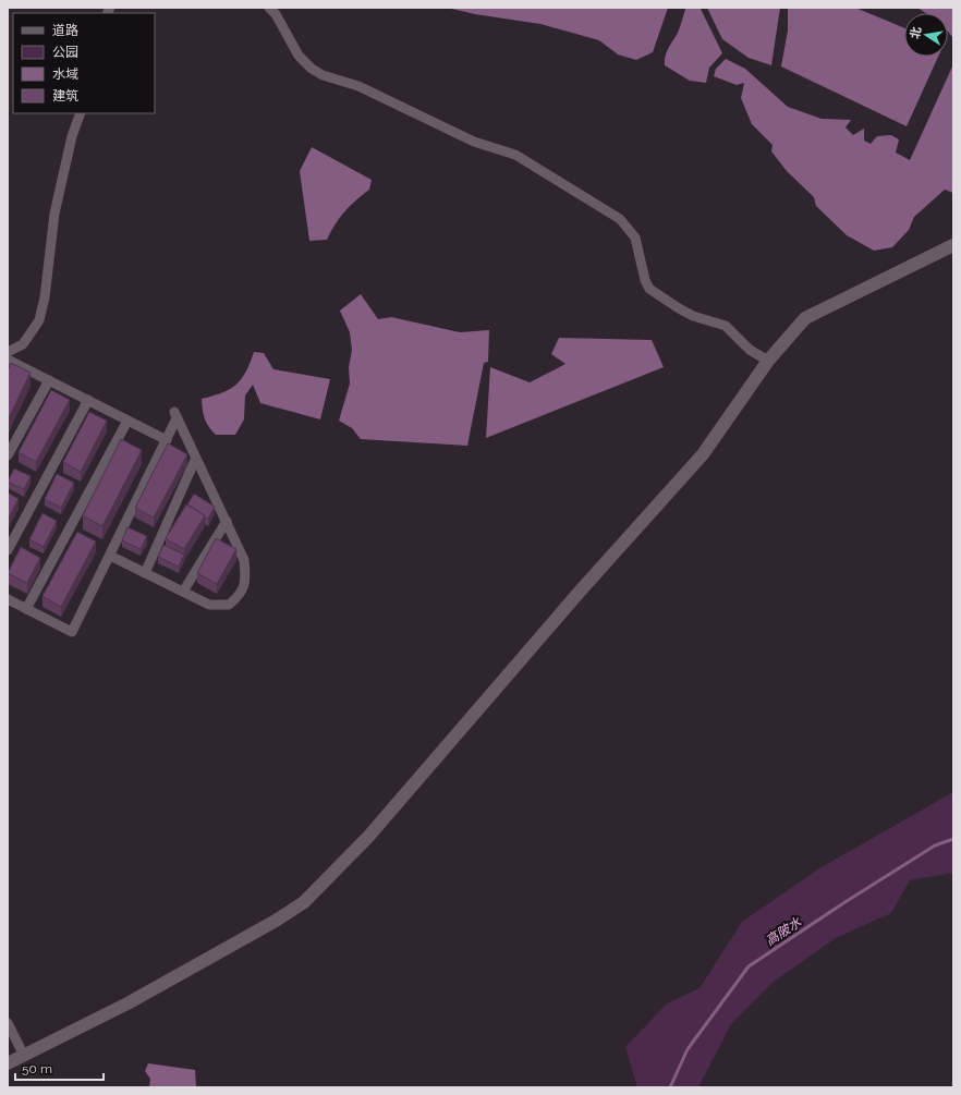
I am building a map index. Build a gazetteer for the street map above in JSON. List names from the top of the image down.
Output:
{
  "water": ["高陂水"],
  "legend": [
    "道路",
    "公园",
    "水域",
    "建筑"
  ],
  "scale_bar": "50 m",
  "north": "left"
}
